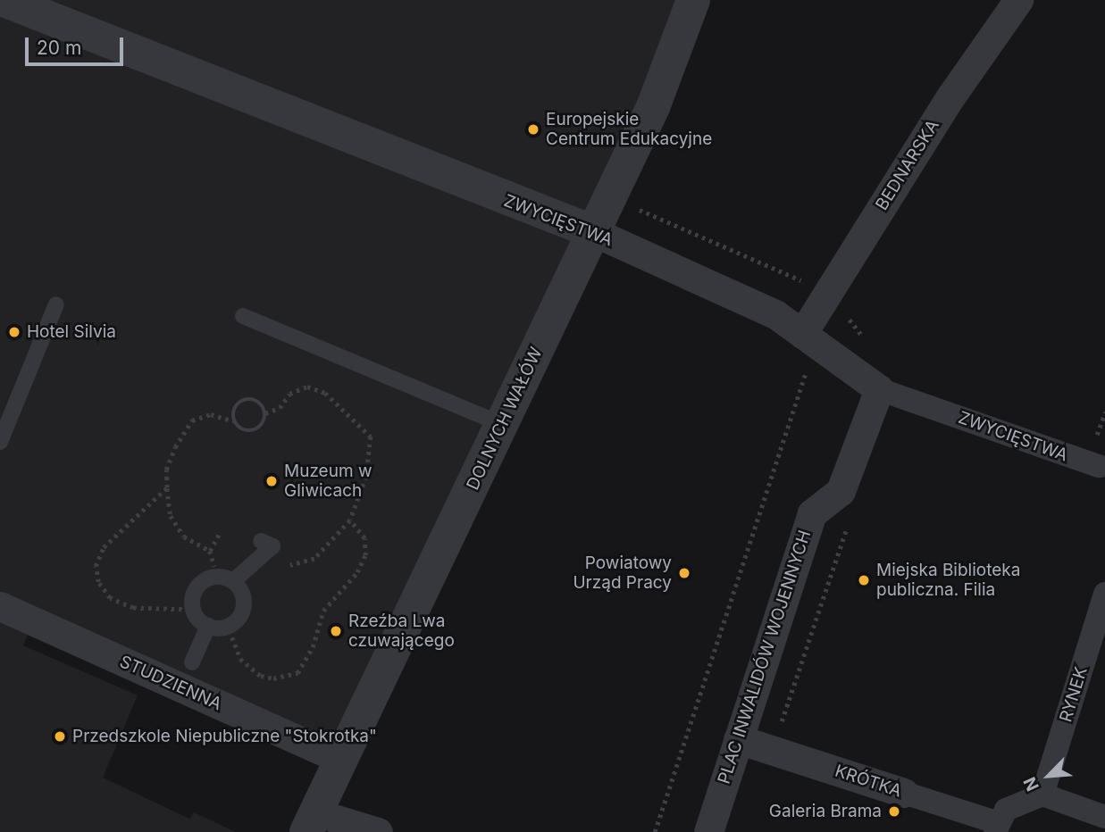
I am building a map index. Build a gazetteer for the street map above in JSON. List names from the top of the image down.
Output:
{
  "streets": {
    "street": [
      "BEDNARSKA",
      "ZWYCIĘSTWA",
      "DOLNYCH WAŁÓW",
      "PLAC INWALIDÓW WOJENNYCH",
      "STUDZIENNA",
      "RYNEK",
      "KRÓTKA"
    ]
  },
  "crossings": [
    ["BEDNARSKA", "ZWYCIĘSTWA"],
    ["ZWYCIĘSTWA", "DOLNYCH WAŁÓW"],
    ["ZWYCIĘSTWA", "PLAC INWALIDÓW WOJENNYCH"],
    ["DOLNYCH WAŁÓW", "STUDZIENNA"],
    ["PLAC INWALIDÓW WOJENNYCH", "KRÓTKA"]
  ],
  "places": [
    "Europejskie Centrum Edukacyjne",
    "Hotel Silvia",
    "Muzeum w Gliwicach",
    "Powiatowy Urząd Pracy",
    "Miejska Biblioteka publiczna. Filia",
    "Rzeźba Lwa czuwającego",
    "Przedszkole Niepubliczne \"Stokrotka\"",
    "Galeria Brama"
  ],
  "scale_bar": "20 m",
  "north": "bottom left"
}
